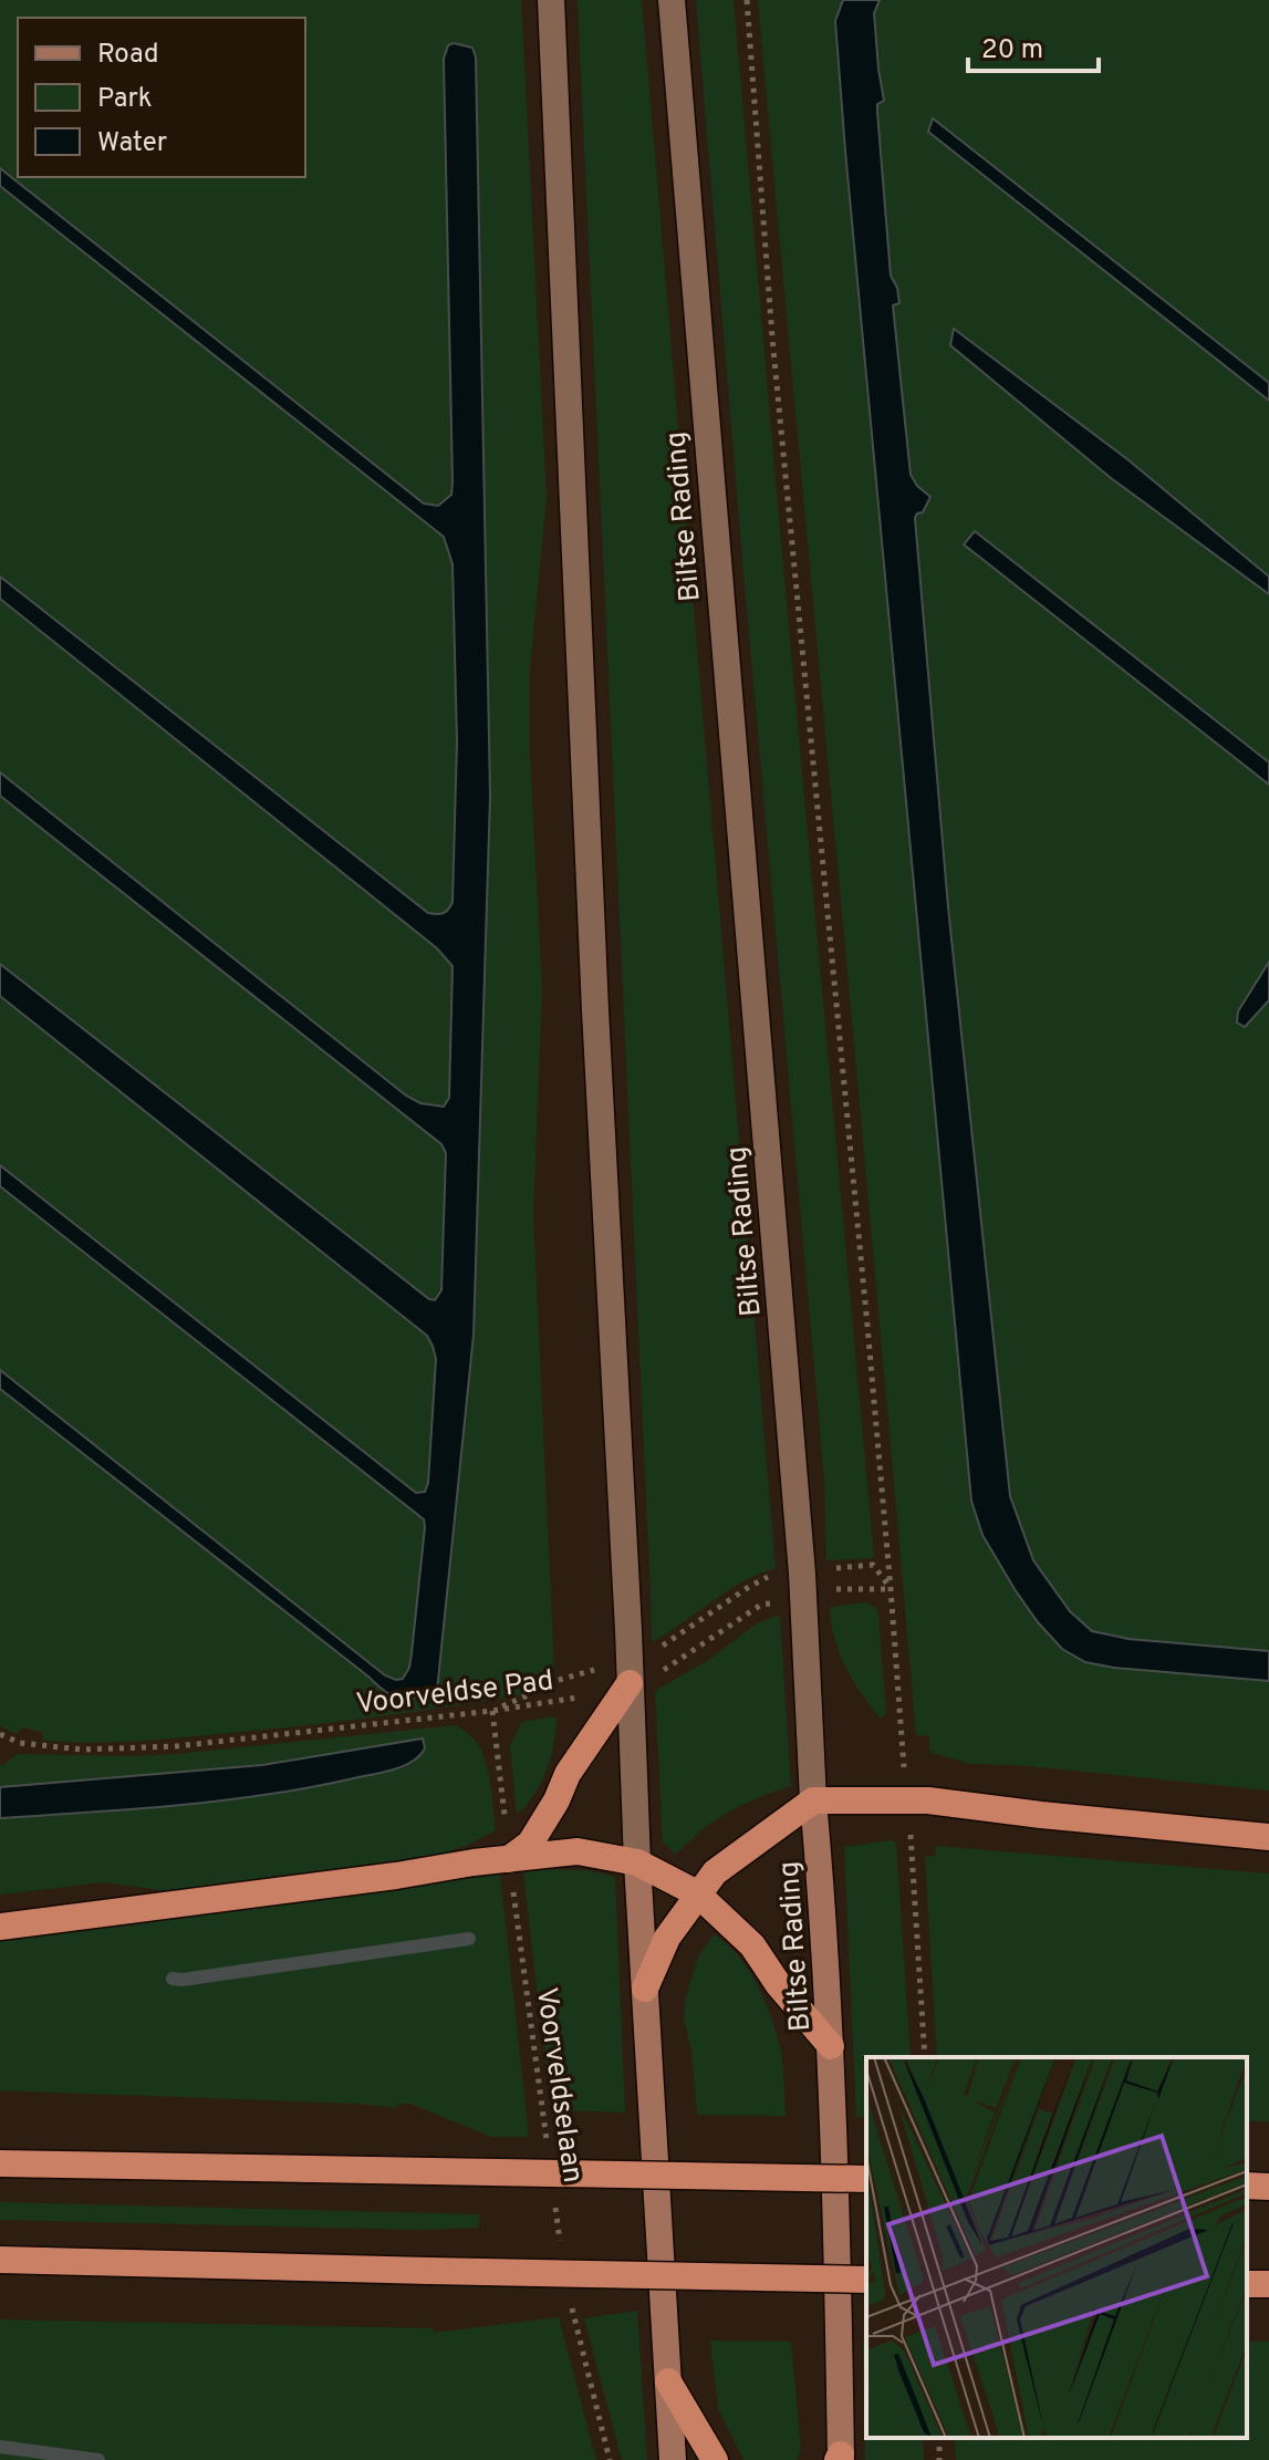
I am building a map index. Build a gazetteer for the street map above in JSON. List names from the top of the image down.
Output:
{
  "streets": {
    "main road": ["Biltse Rading"],
    "path": ["Voorveldse Pad", "Voorveldselaan"]
  },
  "crossings": [
    ["Biltse Rading", "Voorveldse Pad"],
    ["Voorveldse Pad", "Voorveldselaan"]
  ],
  "legend": ["Road", "Park", "Water"],
  "scale_bar": "20 m"
}
